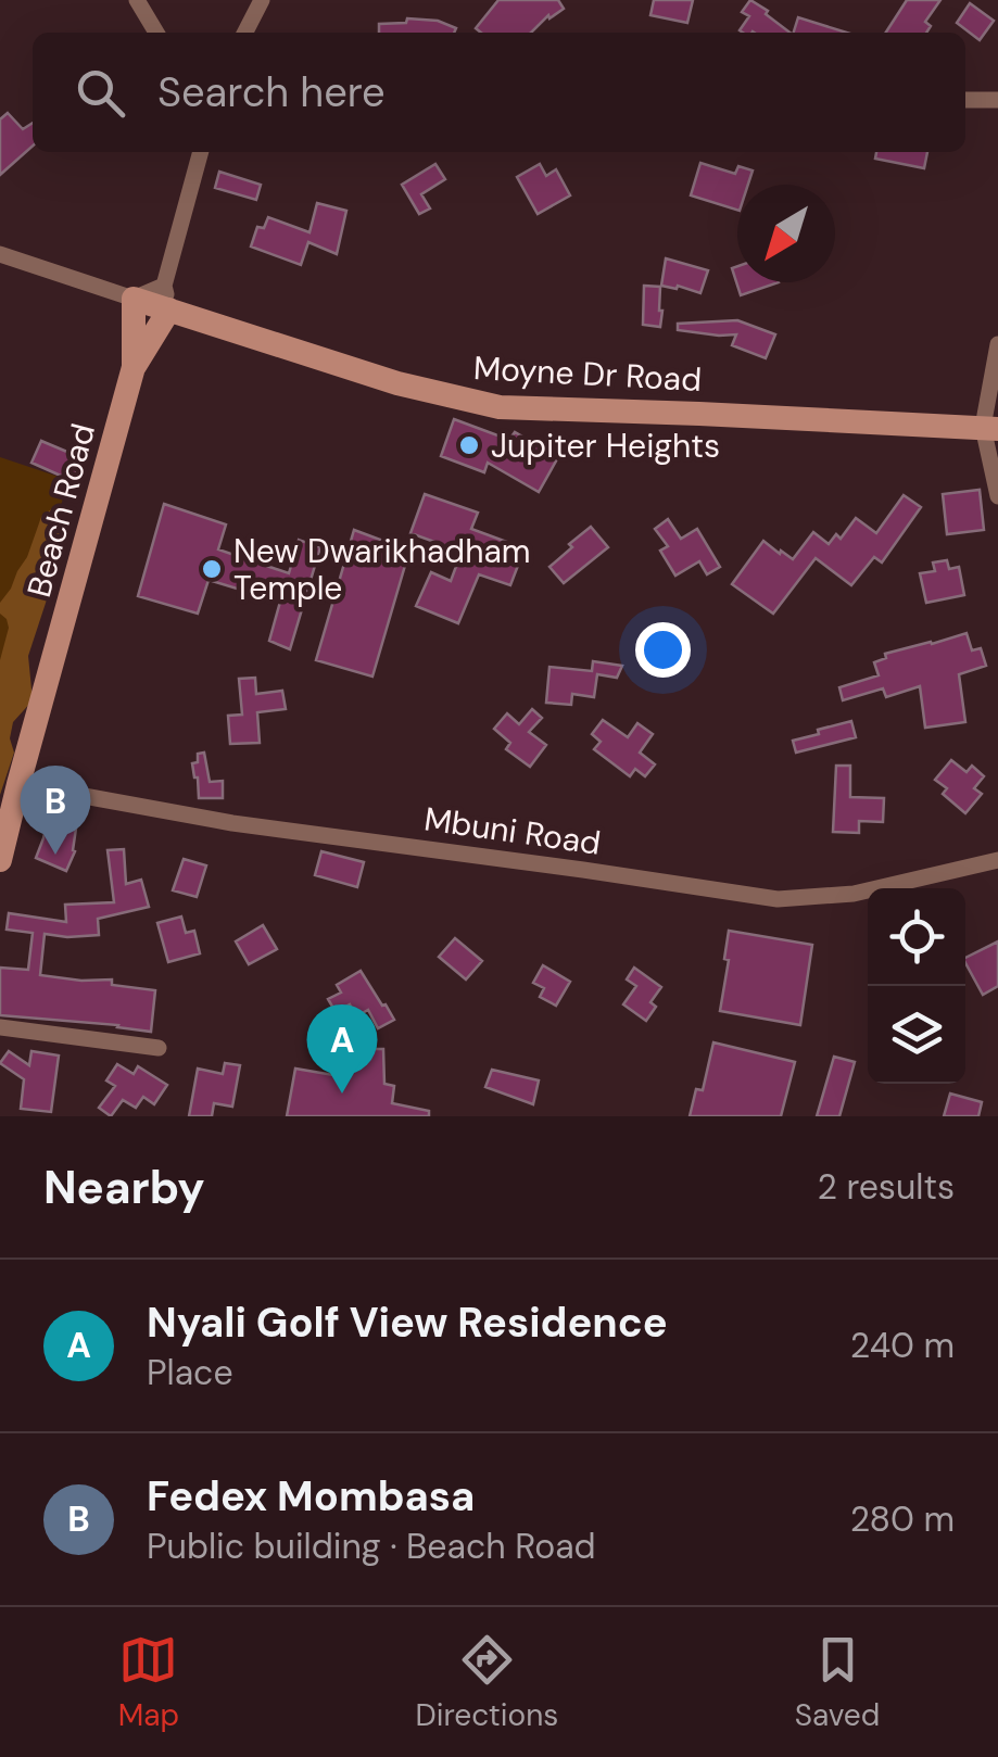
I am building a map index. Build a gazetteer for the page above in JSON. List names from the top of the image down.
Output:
{
  "streets": {
    "main road": ["Moyne Dr Road", "Beach Road"],
    "street": ["Mbuni Road"]
  },
  "crossings": [
    ["Moyne Dr Road", "Beach Road"],
    ["Beach Road", "Mbuni Road"]
  ],
  "places": ["Jupiter Heights", "New Dwarikhadham Temple"],
  "north": "bottom left",
  "page": {
    "search": "Search here",
    "pins": ["B", "A"],
    "heading": ["Nearby", "2 results"],
    "list": [
      {
        "mark": "A",
        "name": "Nyali Golf View Residence",
        "note": "Place",
        "value": "240 m"
      },
      {
        "mark": "B",
        "name": "Fedex Mombasa",
        "note": "Public building · Beach Road",
        "value": "280 m"
      }
    ],
    "nav": ["Map", "Directions", "Saved"]
  }
}
